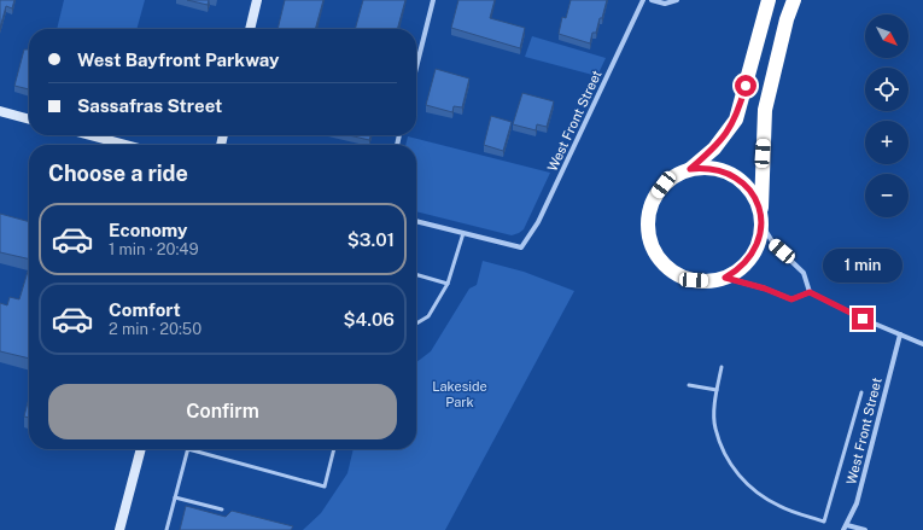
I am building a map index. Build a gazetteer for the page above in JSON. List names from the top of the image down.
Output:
{
  "streets": {
    "street": ["West Front Street"]
  },
  "parks": ["Lakeside Park"],
  "north": "bottom right",
  "page": {
    "map_buttons": ["+", "−"],
    "banner": ["West Bayfront Parkway", "Sassafras Street"],
    "heading": "Choose a ride",
    "list": [
      {
        "name": "Economy",
        "note": "1 min · 20:49",
        "value": "$3.01"
      },
      {
        "name": "Comfort",
        "note": "2 min · 20:50",
        "value": "$4.06"
      }
    ],
    "bubble": "1 min",
    "buttons": "Confirm"
  }
}
